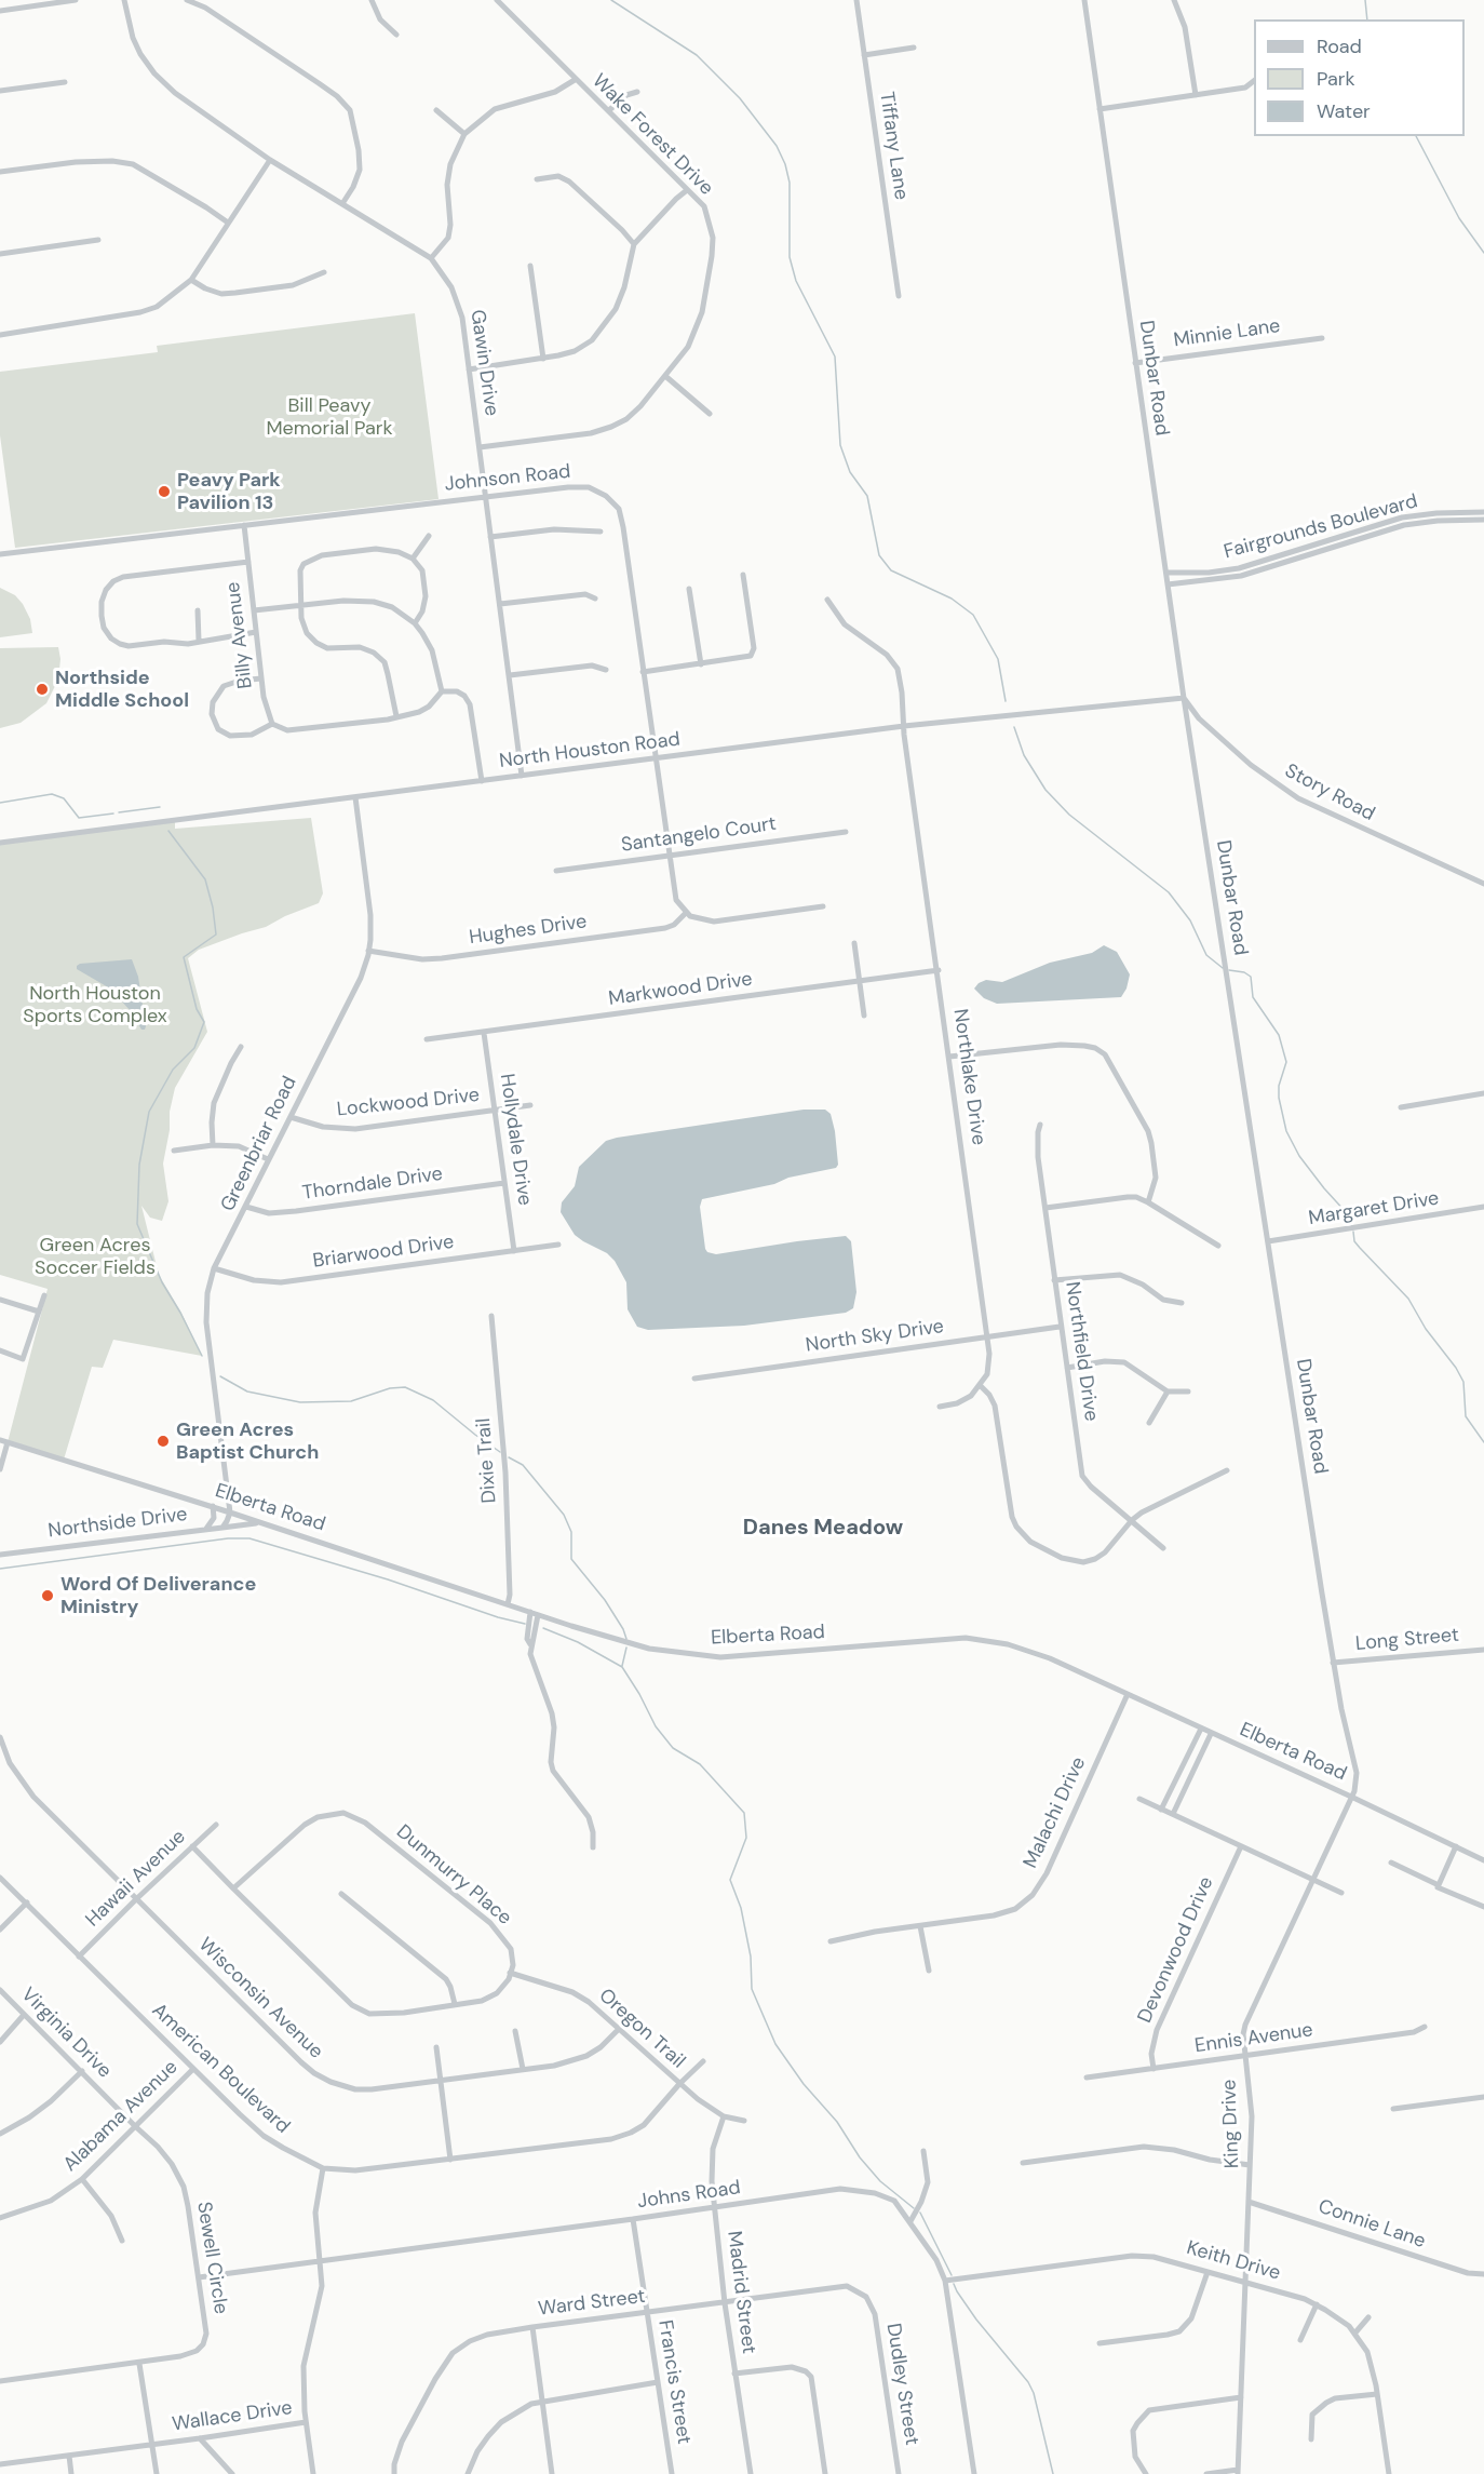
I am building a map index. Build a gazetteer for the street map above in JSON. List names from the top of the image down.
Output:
{
  "streets": {
    "street": [
      "Wake Forest Drive",
      "Tiffany Lane",
      "Minnie Lane",
      "Gawin Drive",
      "Dunbar Road",
      "Johnson Road",
      "Fairgrounds Boulevard",
      "Billy Avenue",
      "North Houston Road",
      "Story Road",
      "Santangelo Court",
      "Hughes Drive",
      "Markwood Drive",
      "Northlake Drive",
      "Lockwood Drive",
      "Hollydale Drive",
      "Greenbriar Road",
      "Thorndale Drive",
      "Margaret Drive",
      "Briarwood Drive",
      "North Sky Drive",
      "Northfield Drive",
      "Dixie Trail",
      "Elberta Road",
      "Northside Drive",
      "Long Street",
      "Malachi Drive",
      "Dunmurry Place",
      "Hawaii Avenue",
      "Devonwood Drive",
      "Wisconsin Avenue",
      "Oregon Trail",
      "Virginia Drive",
      "Ennis Avenue",
      "American Boulevard",
      "Alabama Avenue",
      "King Drive",
      "Johns Road",
      "Connie Lane",
      "Sewell Circle",
      "Keith Drive",
      "Madrid Street",
      "Ward Street",
      "Francis Street",
      "Dudley Street",
      "Wallace Drive"
    ]
  },
  "crossings": [
    ["Wake Forest Drive", "Gawin Drive"],
    ["Minnie Lane", "Dunbar Road"],
    ["Gawin Drive", "Johnson Road"],
    ["Gawin Drive", "North Houston Road"],
    ["Dunbar Road", "Fairgrounds Boulevard"],
    ["Dunbar Road", "North Houston Road"],
    ["Dunbar Road", "Story Road"],
    ["Dunbar Road", "Margaret Drive"],
    ["Dunbar Road", "Elberta Road"],
    ["Dunbar Road", "Long Street"],
    ["Dunbar Road", "King Drive"],
    ["Johnson Road", "Billy Avenue"],
    ["Johnson Road", "North Houston Road"],
    ["Johnson Road", "Santangelo Court"],
    ["Johnson Road", "Hughes Drive"],
    ["North Houston Road", "Story Road"],
    ["North Houston Road", "Northlake Drive"],
    ["North Houston Road", "Greenbriar Road"],
    ["Hughes Drive", "Greenbriar Road"],
    ["Markwood Drive", "Northlake Drive"],
    ["Markwood Drive", "Hollydale Drive"],
    ["Northlake Drive", "North Sky Drive"],
    ["Lockwood Drive", "Hollydale Drive"],
    ["Lockwood Drive", "Greenbriar Road"],
    ["Hollydale Drive", "Thorndale Drive"],
    ["Hollydale Drive", "Briarwood Drive"],
    ["Greenbriar Road", "Thorndale Drive"],
    ["Greenbriar Road", "Briarwood Drive"],
    ["Greenbriar Road", "Elberta Road"],
    ["North Sky Drive", "Northfield Drive"],
    ["Dixie Trail", "Elberta Road"],
    ["Elberta Road", "Northside Drive"],
    ["Elberta Road", "Malachi Drive"],
    ["Elberta Road", "King Drive"],
    ["Dunmurry Place", "Oregon Trail"],
    ["Hawaii Avenue", "Wisconsin Avenue"],
    ["Hawaii Avenue", "American Boulevard"],
    ["Devonwood Drive", "Ennis Avenue"],
    ["Wisconsin Avenue", "Oregon Trail"],
    ["Oregon Trail", "American Boulevard"],
    ["Oregon Trail", "Madrid Street"],
    ["Virginia Drive", "Alabama Avenue"],
    ["Virginia Drive", "Sewell Circle"],
    ["Ennis Avenue", "King Drive"],
    ["American Boulevard", "Alabama Avenue"],
    ["Alabama Avenue", "Sewell Circle"],
    ["King Drive", "Connie Lane"],
    ["King Drive", "Keith Drive"],
    ["Johns Road", "Sewell Circle"],
    ["Johns Road", "Keith Drive"],
    ["Johns Road", "Madrid Street"],
    ["Johns Road", "Francis Street"],
    ["Sewell Circle", "Wallace Drive"],
    ["Madrid Street", "Ward Street"],
    ["Ward Street", "Francis Street"],
    ["Ward Street", "Dudley Street"]
  ],
  "districts": ["Danes Meadow"],
  "parks": ["Bill Peavy Memorial Park", "North Houston Sports Complex", "Green Acres Soccer Fields"],
  "places": [
    "Peavy Park Pavilion 13",
    "Northside Middle School",
    "Green Acres Baptist Church",
    "Word Of Deliverance Ministry"
  ],
  "legend": ["Road", "Park", "Water"]
}
